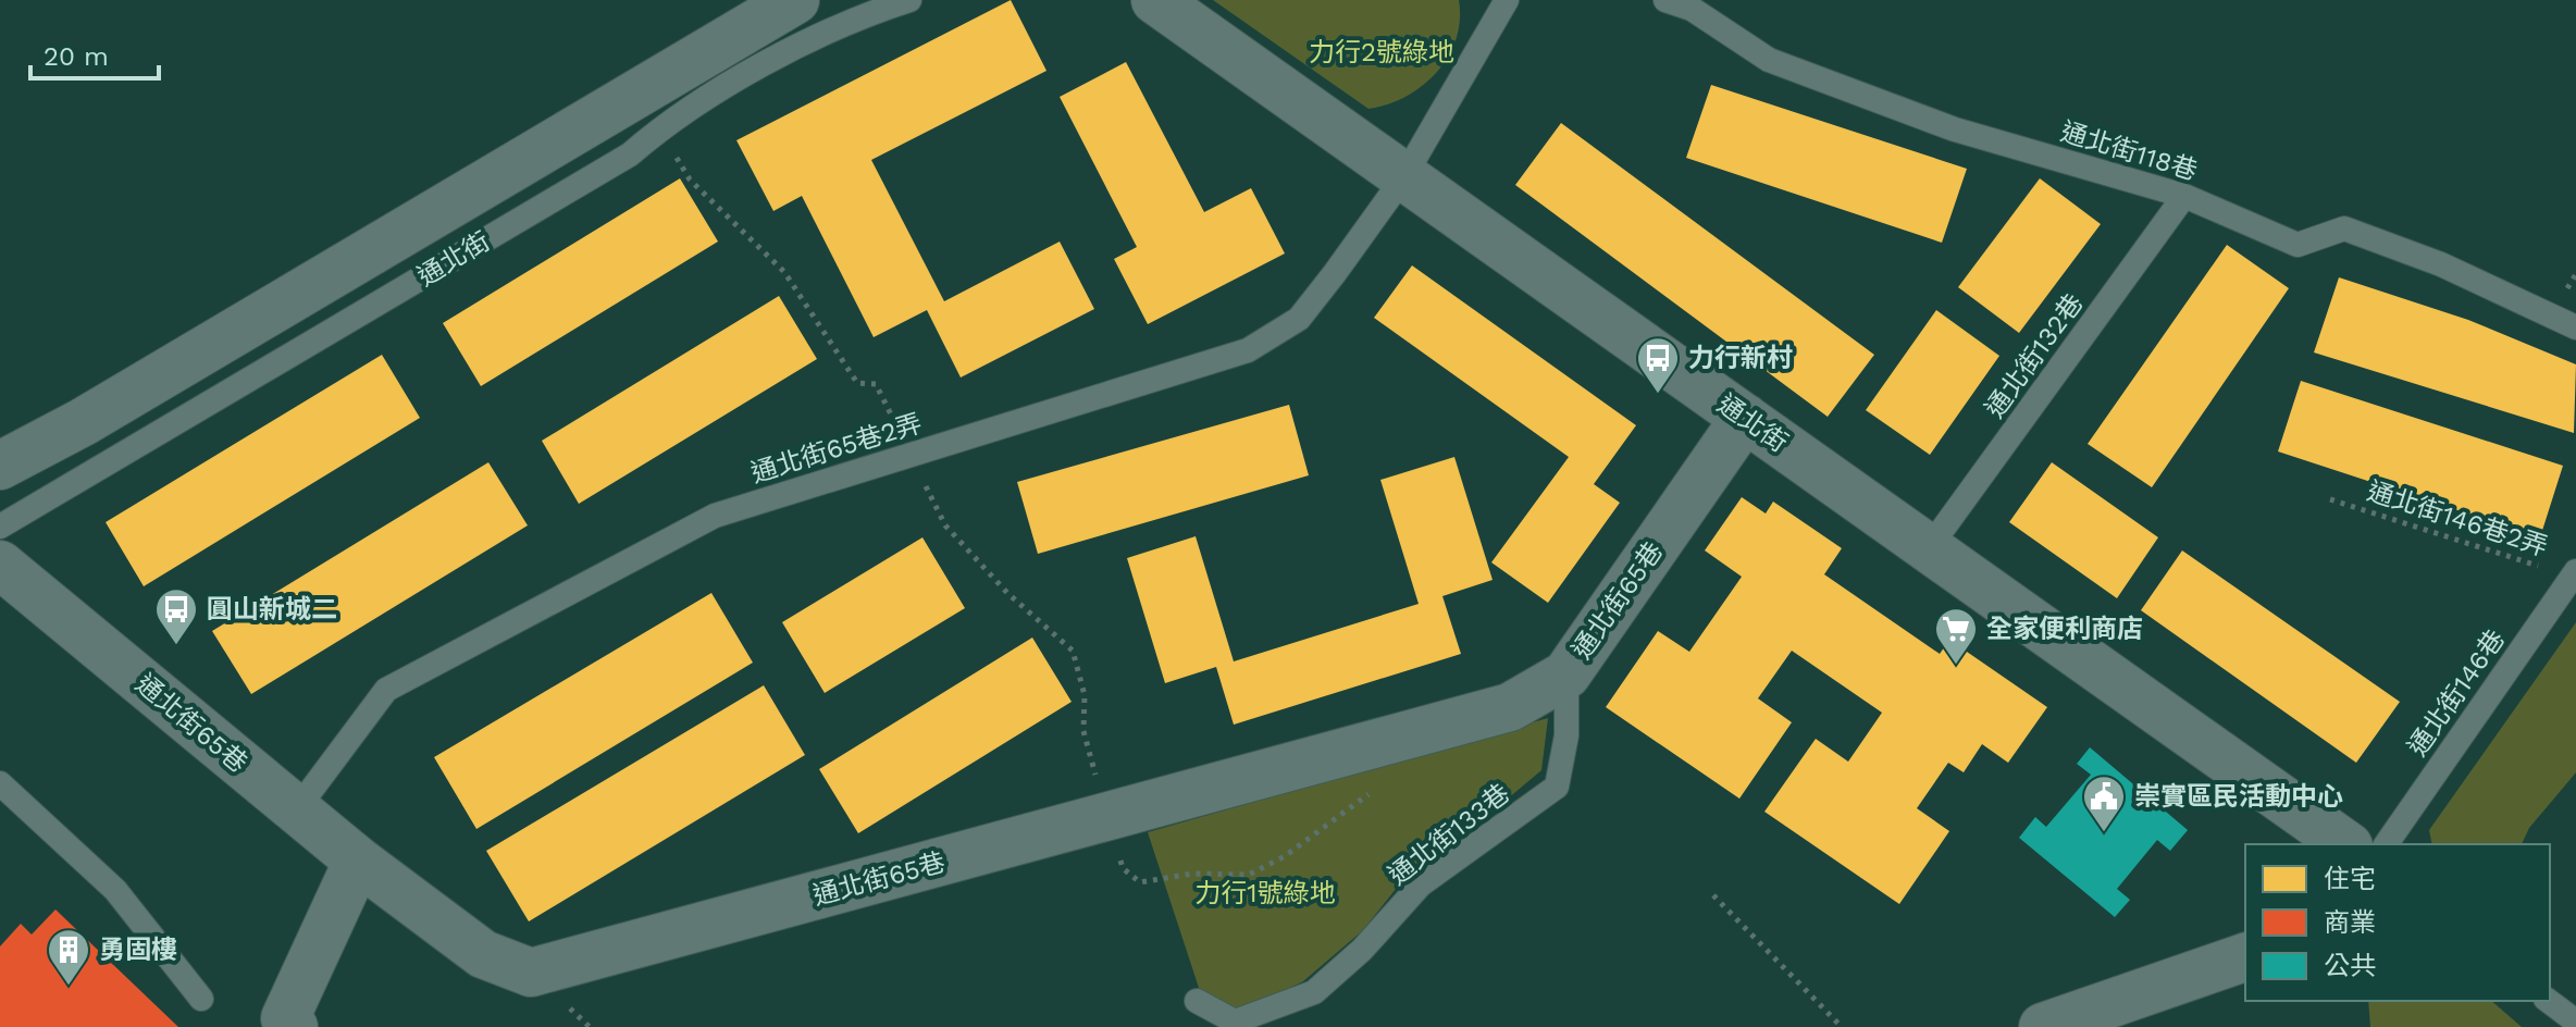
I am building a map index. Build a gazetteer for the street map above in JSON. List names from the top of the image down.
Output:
{
  "streets": {
    "street": ["通北街", "通北街65巷"],
    "lane": [
      "通北街118巷",
      "通北街132巷",
      "通北街65巷2弄",
      "通北街146巷",
      "通北街133巷"
    ],
    "path": ["通北街146巷2弄"]
  },
  "crossings": [
    ["通北街118巷", "通北街132巷"],
    ["通北街", "通北街132巷"],
    ["通北街", "通北街65巷2弄"],
    ["通北街", "通北街65巷"],
    ["通北街65巷2弄", "通北街65巷"],
    ["通北街146巷2弄", "通北街146巷"],
    ["通北街65巷", "通北街133巷"]
  ],
  "parks": ["力行2號綠地", "力行1號綠地"],
  "places": {
    "bus stop": ["力行新村", "圓山新城二"],
    "supermarket": ["全家便利商店"],
    "public building": ["崇實區民活動中心"],
    "building": ["勇固樓"]
  },
  "legend": ["住宅", "商業", "公共"],
  "scale_bar": "20 m"
}
